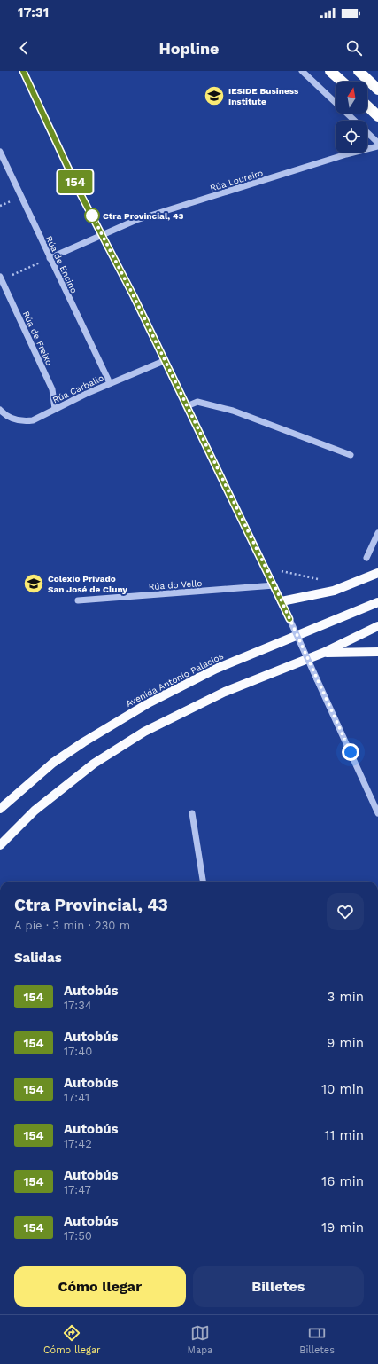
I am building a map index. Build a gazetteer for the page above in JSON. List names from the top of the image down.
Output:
{
  "streets": {
    "main road": ["Avenida Antonio Palacios"],
    "street": [
      "Rúa Loureiro",
      "Rúa de Encino",
      "Rúa de Freixo",
      "Rúa Carballo",
      "Rúa do Vello"
    ]
  },
  "crossings": [
    ["Rúa Loureiro", "Rúa de Encino"],
    ["Rúa de Encino", "Rúa Carballo"],
    ["Rúa de Freixo", "Rúa Carballo"]
  ],
  "places": {
    "school or university": ["IESIDE Business Institute", "Colexio Privado San José de Cluny"],
    "other": ["Ctra Provincial, 43"]
  },
  "lines": ["bus line 154"],
  "north": "top",
  "page": {
    "status": "17:31",
    "header": "Hopline",
    "on_map": "154",
    "heading": [
      ["Ctra Provincial, 43", "A pie · 3 min · 230 m"],
      "Salidas"
    ],
    "list": [
      {
        "mark": "154",
        "name": "Autobús",
        "note": "17:34",
        "value": "3 min"
      },
      {
        "mark": "154",
        "name": "Autobús",
        "note": "17:40",
        "value": "9 min"
      },
      {
        "mark": "154",
        "name": "Autobús",
        "note": "17:41",
        "value": "10 min"
      },
      {
        "mark": "154",
        "name": "Autobús",
        "note": "17:42",
        "value": "11 min"
      },
      {
        "mark": "154",
        "name": "Autobús",
        "note": "17:47",
        "value": "16 min"
      },
      {
        "mark": "154",
        "name": "Autobús",
        "note": "17:50",
        "value": "19 min"
      }
    ],
    "buttons": ["Cómo llegar", "Billetes"],
    "tabs": ["Cómo llegar", "Mapa", "Billetes"]
  }
}
